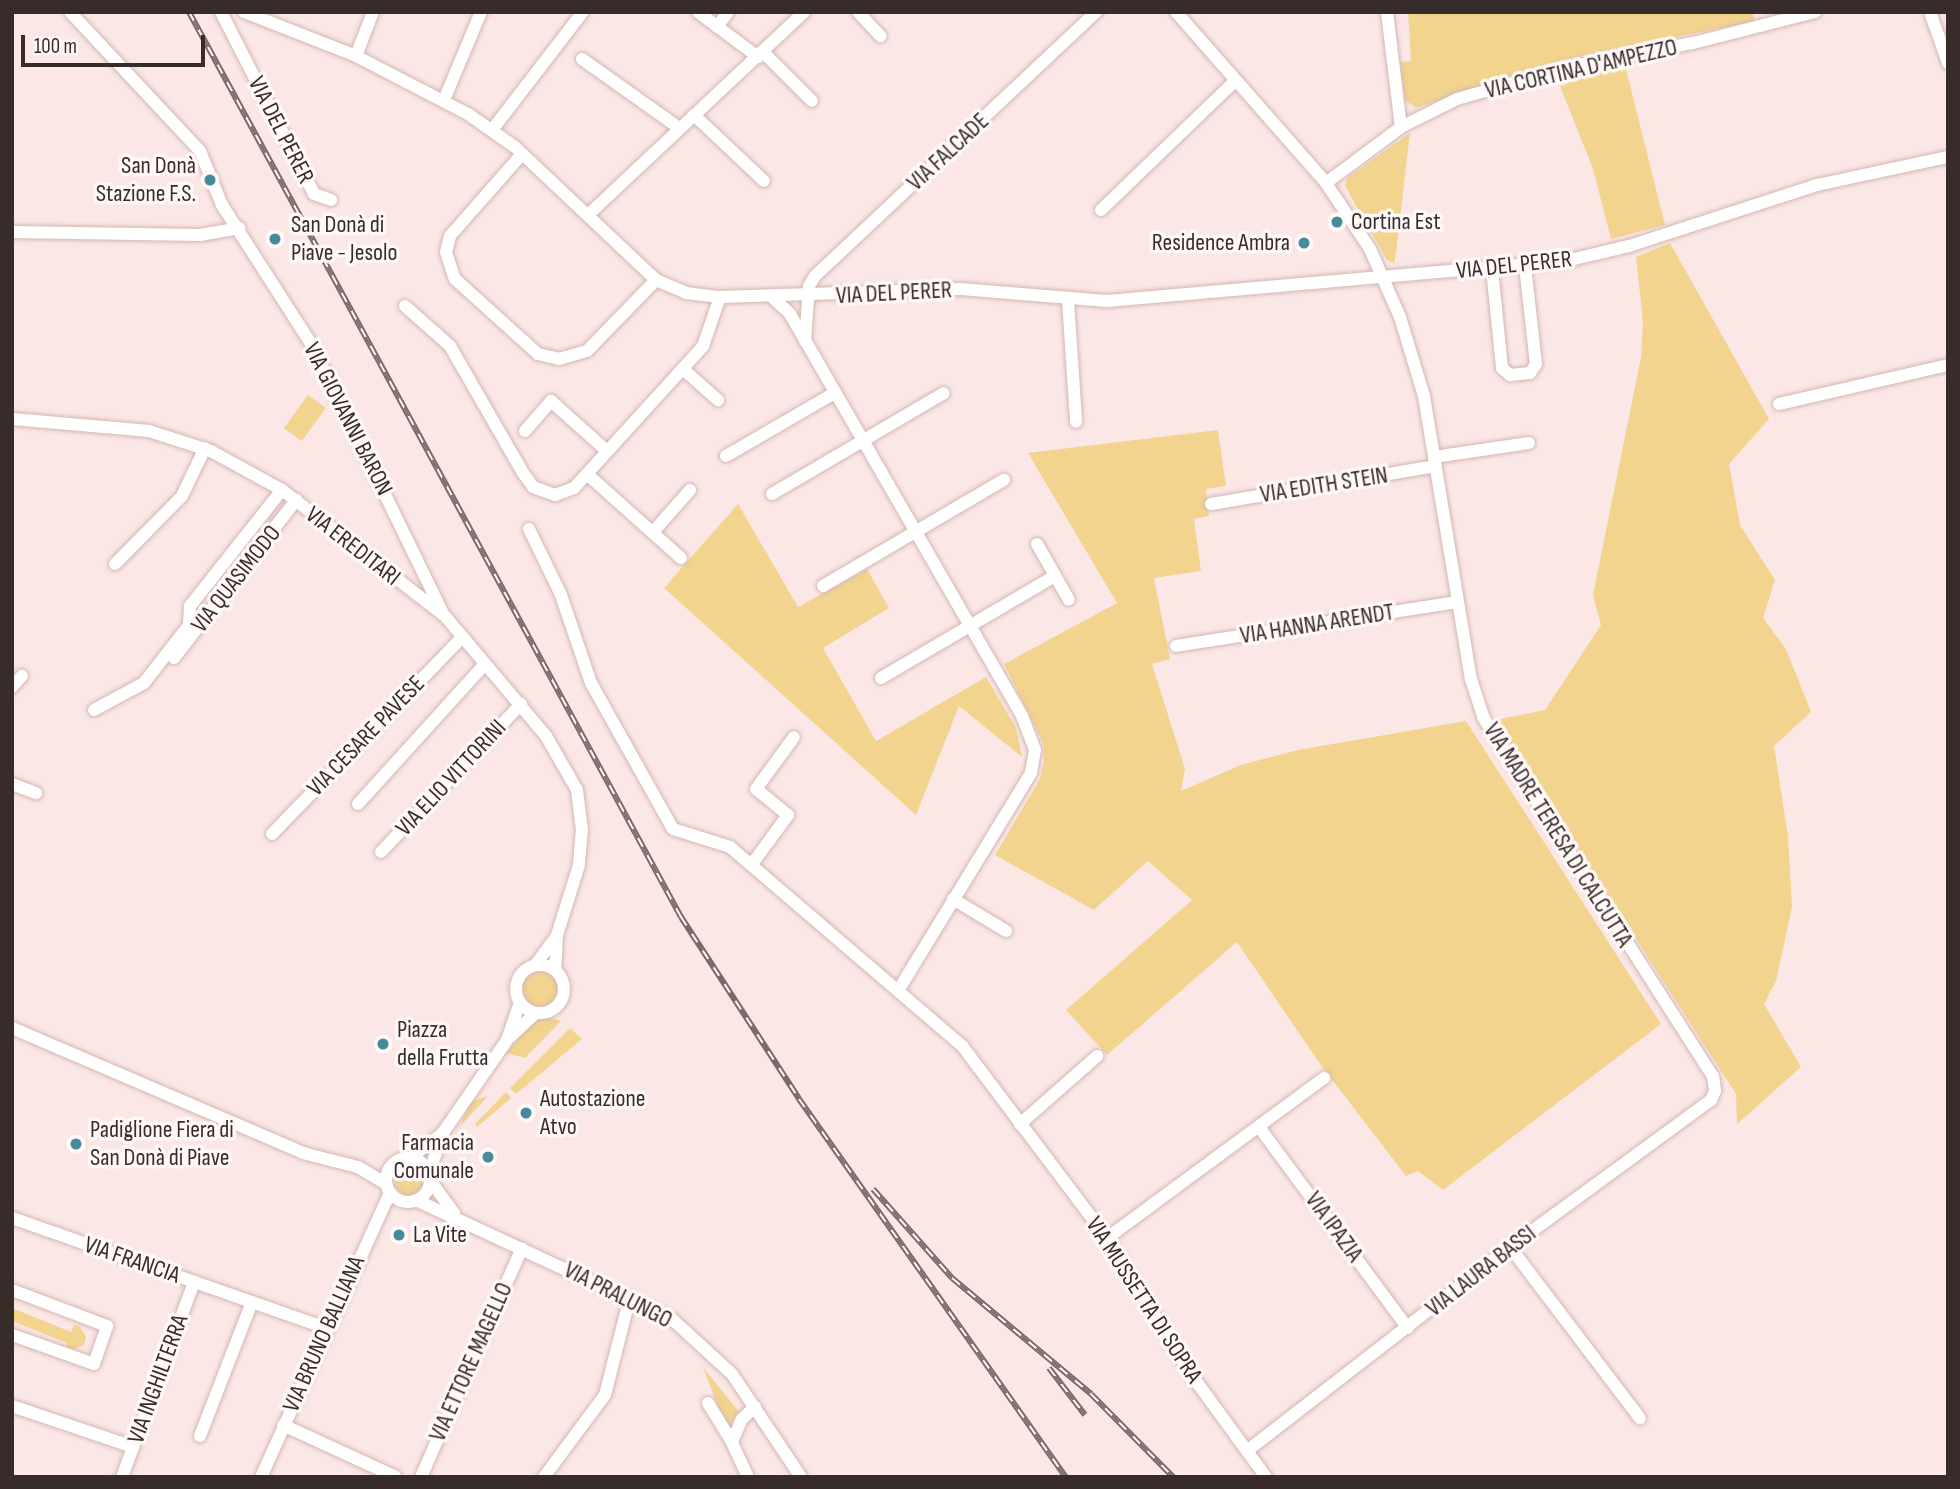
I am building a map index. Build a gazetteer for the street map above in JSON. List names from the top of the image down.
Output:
{
  "streets": {
    "street": [
      "VIA CORTINA D'AMPEZZO",
      "VIA DEL PERER",
      "VIA FALCADE",
      "VIA GIOVANNI BARON",
      "VIA EDITH STEIN",
      "VIA EREDITARI",
      "VIA QUASIMODO",
      "VIA HANNA ARENDT",
      "VIA CESARE PAVESE",
      "VIA ELIO VITTORINI",
      "VIA MADRE TERESA DI CALCUTTA",
      "VIA IPAZIA",
      "VIA FRANCIA",
      "VIA LAURA BASSI",
      "VIA PRALUNGO",
      "VIA MUSSETTA DI SOPRA",
      "VIA BRUNO BALLIANA",
      "VIA ETTORE MAGELLO",
      "VIA INGHILTERRA"
    ]
  },
  "crossings": [
    ["VIA DEL PERER", "VIA FALCADE"],
    ["VIA DEL PERER", "VIA MADRE TERESA DI CALCUTTA"],
    ["VIA GIOVANNI BARON", "VIA EREDITARI"],
    ["VIA EDITH STEIN", "VIA MADRE TERESA DI CALCUTTA"],
    ["VIA EREDITARI", "VIA QUASIMODO"],
    ["VIA EREDITARI", "VIA CESARE PAVESE"],
    ["VIA EREDITARI", "VIA ELIO VITTORINI"],
    ["VIA EREDITARI", "VIA PRALUNGO"],
    ["VIA EREDITARI", "VIA BRUNO BALLIANA"],
    ["VIA HANNA ARENDT", "VIA MADRE TERESA DI CALCUTTA"],
    ["VIA MADRE TERESA DI CALCUTTA", "VIA LAURA BASSI"],
    ["VIA IPAZIA", "VIA LAURA BASSI"],
    ["VIA FRANCIA", "VIA BRUNO BALLIANA"],
    ["VIA FRANCIA", "VIA INGHILTERRA"],
    ["VIA LAURA BASSI", "VIA MUSSETTA DI SOPRA"],
    ["VIA PRALUNGO", "VIA BRUNO BALLIANA"],
    ["VIA PRALUNGO", "VIA ETTORE MAGELLO"]
  ],
  "places": [
    "San Donà Stazione F.S.",
    "Cortina Est",
    "San Donà di Piave - Jesolo",
    "Residence Ambra",
    "Piazza della Frutta",
    "Autostazione Atvo",
    "Padiglione Fiera di San Donà di Piave",
    "Farmacia Comunale",
    "La Vite"
  ],
  "scale_bar": "100 m"
}
